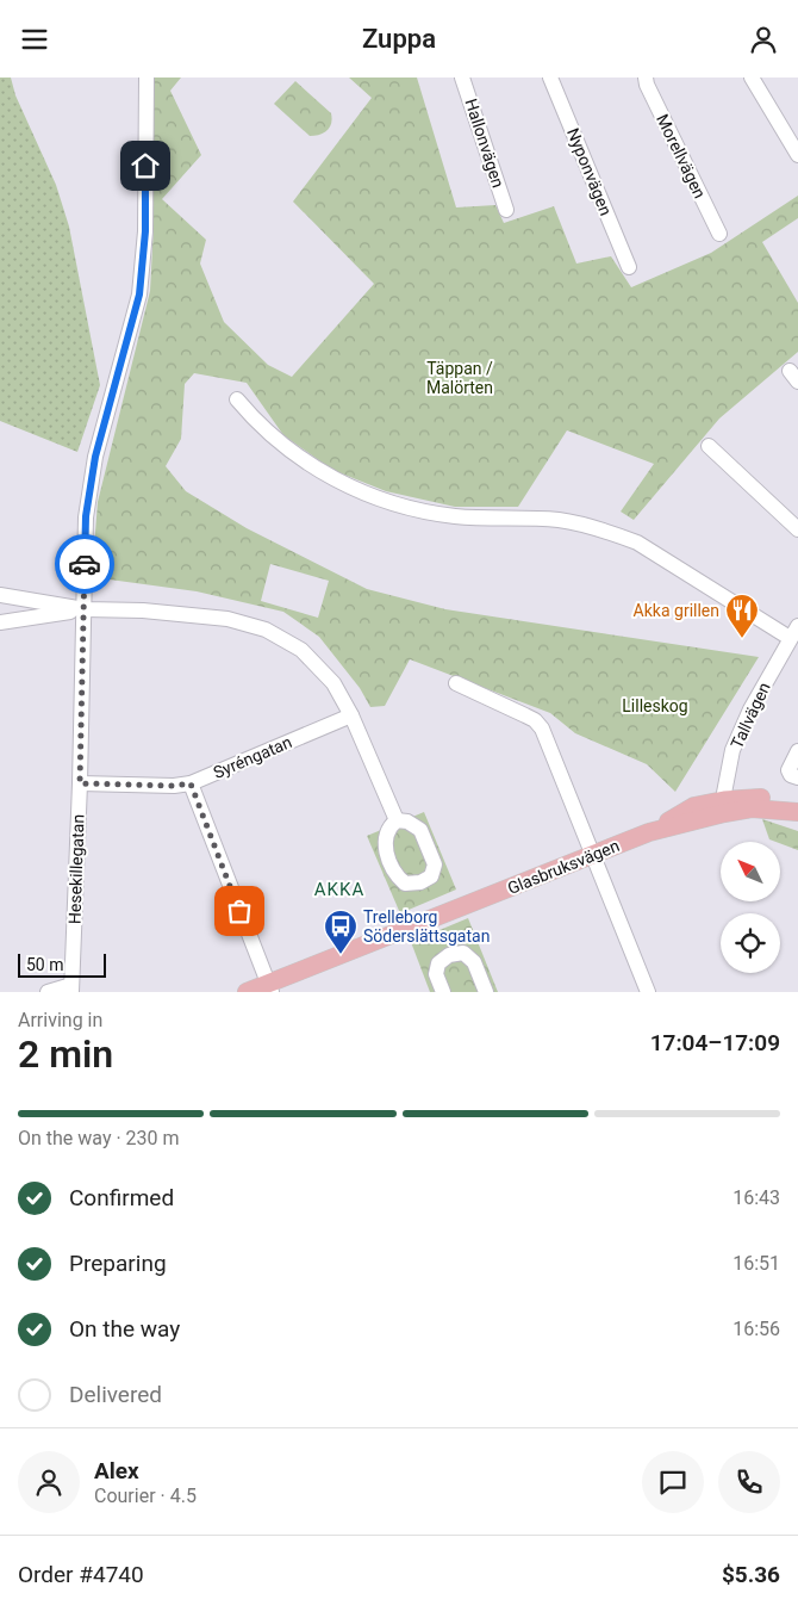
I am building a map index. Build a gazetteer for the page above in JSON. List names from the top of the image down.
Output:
{
  "streets": {
    "main road": ["Glasbruksvägen"],
    "street": [
      "Hallonvägen",
      "Morellvägen",
      "Nyponvägen",
      "Tallvägen",
      "Syréngatan",
      "Hesekillegatan"
    ]
  },
  "crossings": [
    ["Tallvägen", "Glasbruksvägen"],
    ["Syréngatan", "Hesekillegatan"]
  ],
  "districts": ["AKKA"],
  "parks": ["Täppan / Malörten", "Lilleskog"],
  "places": {
    "restaurant": ["Akka grillen"],
    "bus stop": ["Trelleborg Söderslättsgatan"]
  },
  "scale_bar": "50 m",
  "north": "top left",
  "page": {
    "header": "Zuppa",
    "scale": "50 m",
    "heading": ["2 min", "Arriving in", "17:04–17:09"],
    "panel": [
      "Alex",
      "Courier · 4.5",
      "Order #4740",
      "$5.36"
    ],
    "bar": "On the way · 230 m",
    "list": [
      ["Confirmed", "16:43"],
      ["Preparing", "16:51"],
      ["On the way", "16:56"],
      "Delivered"
    ]
  }
}
